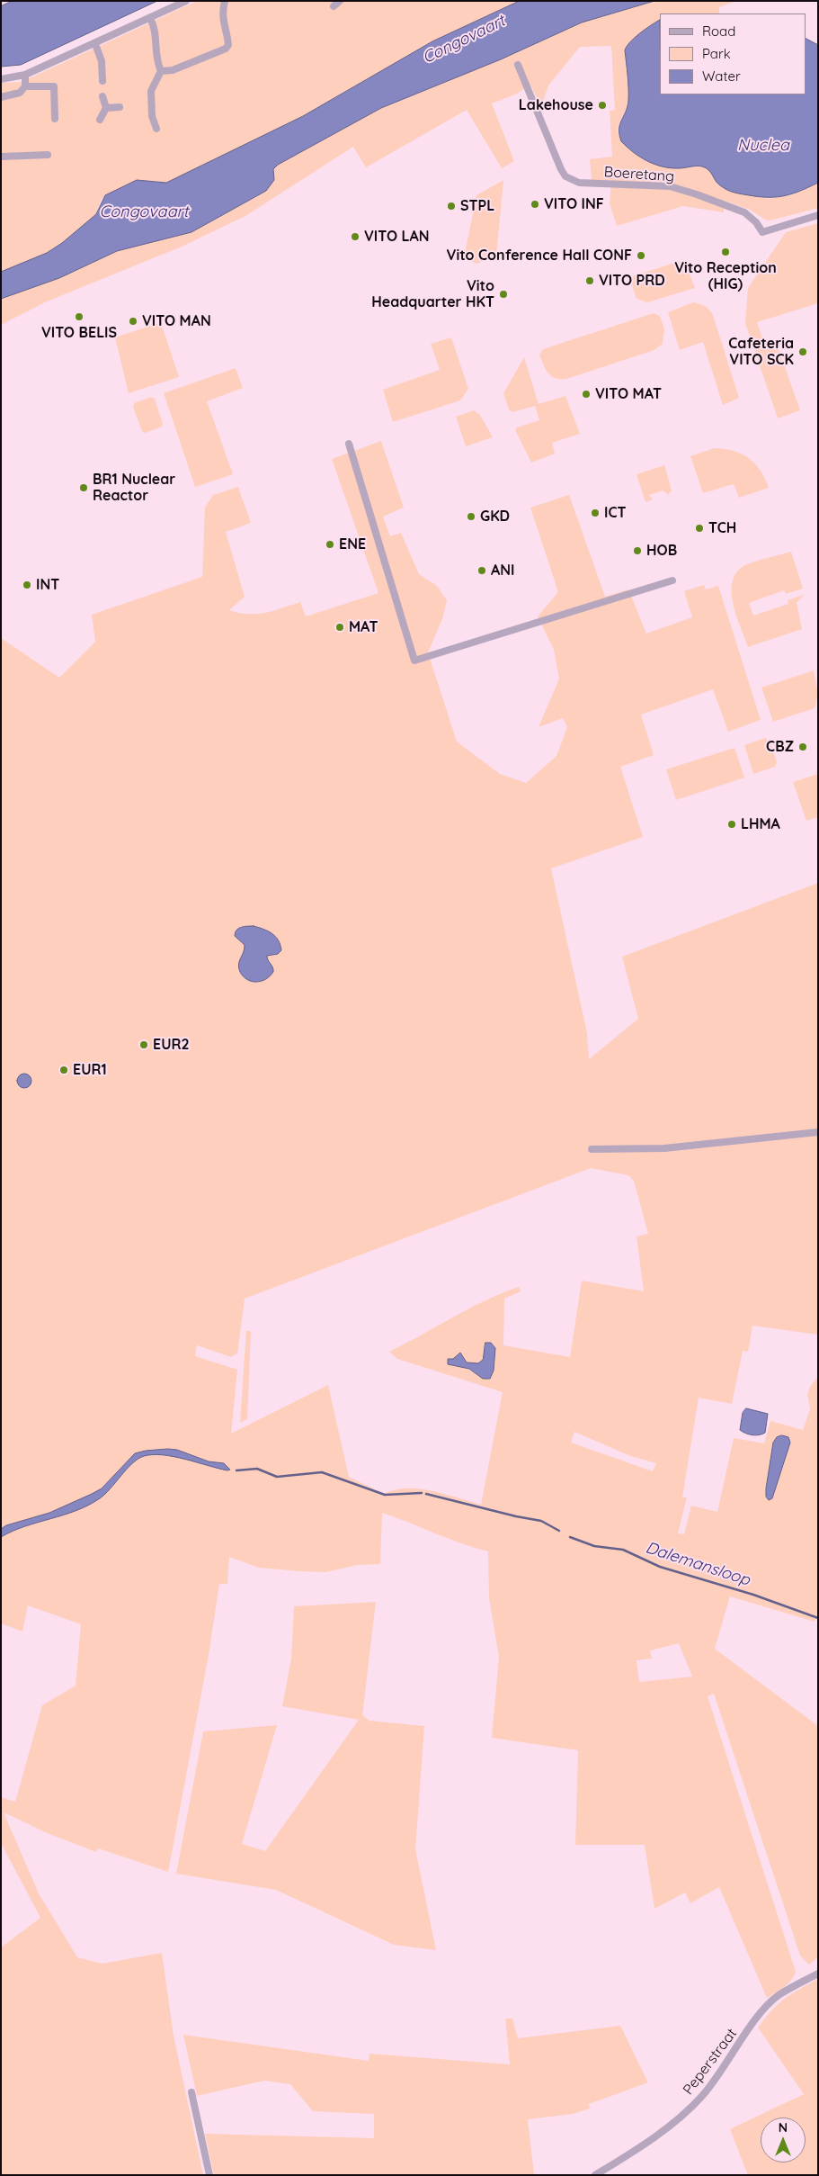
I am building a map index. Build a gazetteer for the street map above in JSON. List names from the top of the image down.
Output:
{
  "streets": {
    "street": ["Boeretang", "Peperstraat"]
  },
  "water": ["Congovaart", "Nuclea", "Dalemansloop"],
  "places": [
    "Lakehouse",
    "VITO INF",
    "STPL",
    "VITO LAN",
    "Vito Reception (HIG)",
    "Vito Conference Hall CONF",
    "VITO PRD",
    "Vito Headquarter HKT",
    "VITO BELIS",
    "VITO MAN",
    "Cafeteria VITO SCK",
    "VITO MAT",
    "BR1 Nuclear Reactor",
    "ICT",
    "GKD",
    "TCH",
    "ENE",
    "HOB",
    "ANI",
    "INT",
    "MAT",
    "CBZ",
    "LHMA",
    "EUR2",
    "EUR1"
  ],
  "legend": ["Road", "Park", "Water"],
  "north": "top"
}
